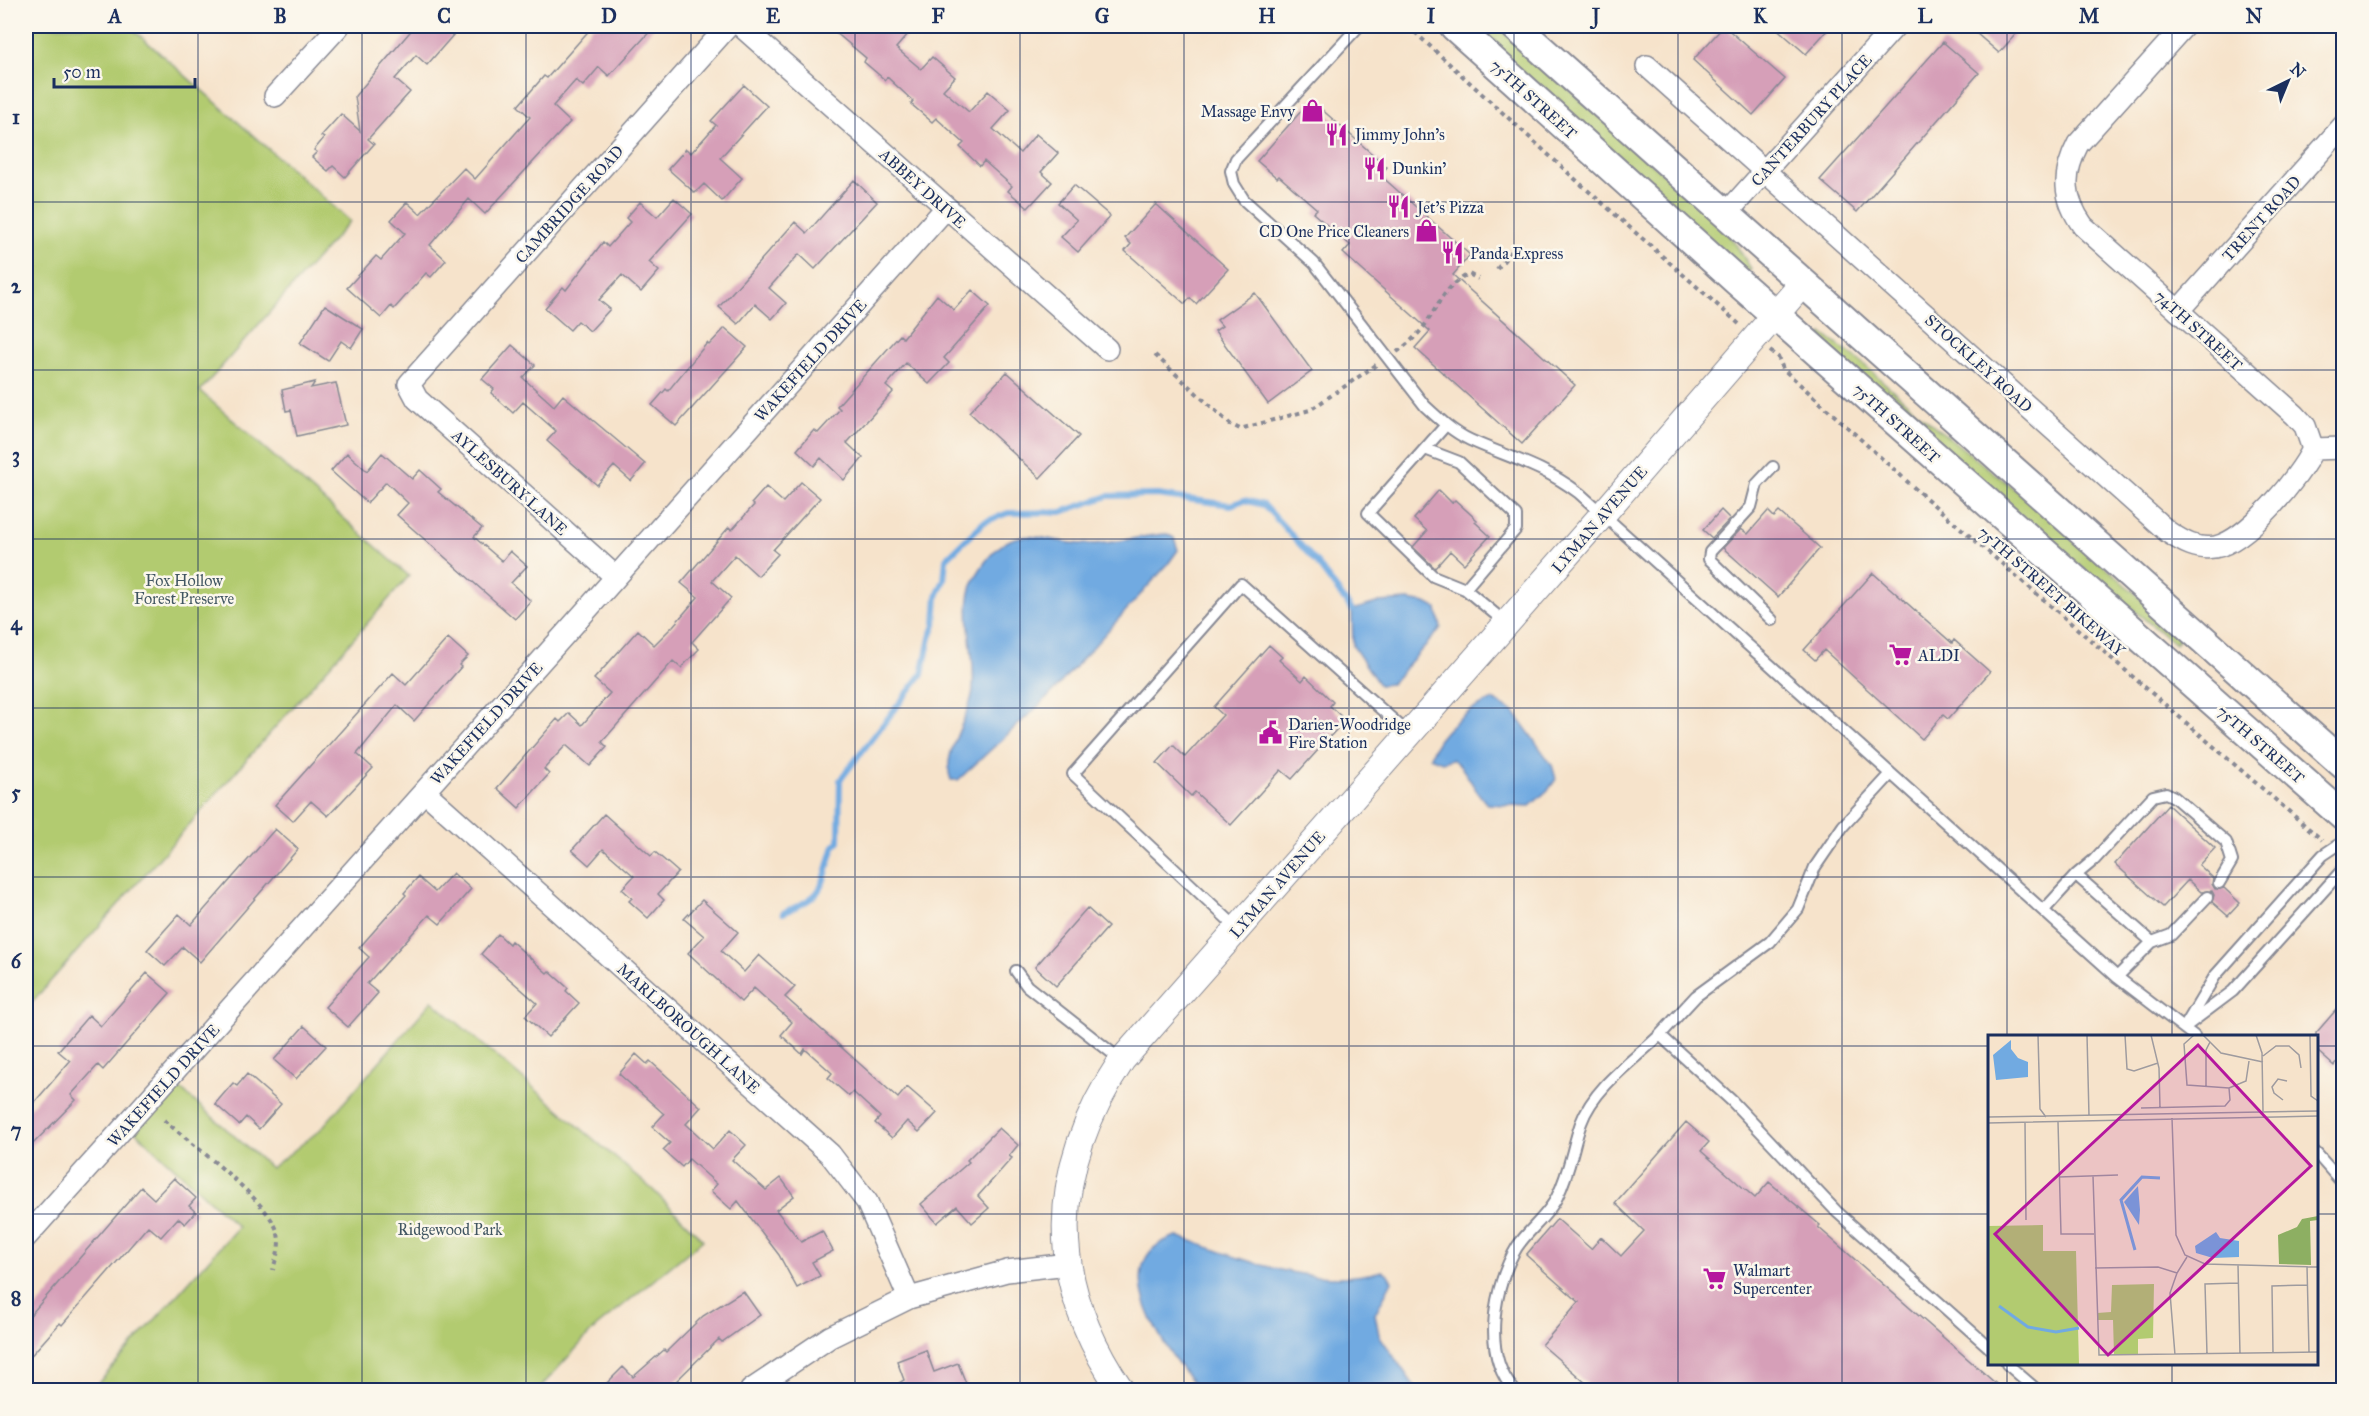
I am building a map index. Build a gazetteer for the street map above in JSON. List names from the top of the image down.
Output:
{
  "streets": {
    "main road": ["75TH STREET"],
    "street": [
      "CANTERBURY PLACE",
      "ABBEY DRIVE",
      "CAMBRIDGE ROAD",
      "TRENT ROAD",
      "74TH STREET",
      "WAKEFIELD DRIVE",
      "STOCKLEY ROAD",
      "AYLESBURY LANE",
      "LYMAN AVENUE",
      "MARLBOROUGH LANE"
    ],
    "path": ["75TH STREET BIKEWAY"]
  },
  "crossings": [
    ["75TH STREET", "LYMAN AVENUE"],
    ["CANTERBURY PLACE", "STOCKLEY ROAD"],
    ["ABBEY DRIVE", "WAKEFIELD DRIVE"],
    ["CAMBRIDGE ROAD", "AYLESBURY LANE"],
    ["TRENT ROAD", "74TH STREET"],
    ["74TH STREET", "STOCKLEY ROAD"],
    ["WAKEFIELD DRIVE", "AYLESBURY LANE"],
    ["WAKEFIELD DRIVE", "MARLBOROUGH LANE"]
  ],
  "parks": ["Fox Hollow Forest Preserve", "Ridgewood Park"],
  "places": {
    "shop": ["Massage Envy", "CD One Price Cleaners"],
    "restaurant": [
      "Jimmy John's",
      "Dunkin'",
      "Jet's Pizza",
      "Panda Express"
    ],
    "supermarket": ["ALDI", "Walmart Supercenter"],
    "public building": ["Darien-Woodridge Fire Station"]
  },
  "scale_bar": "50 m",
  "north": "top right",
  "grid": {
    "columns": [
      "A",
      "B",
      "C",
      "D",
      "E",
      "F",
      "G",
      "H",
      "I",
      "J",
      "K",
      "L",
      "M",
      "N"
    ],
    "rows": [
      "1",
      "2",
      "3",
      "4",
      "5",
      "6",
      "7",
      "8"
    ]
  }
}
